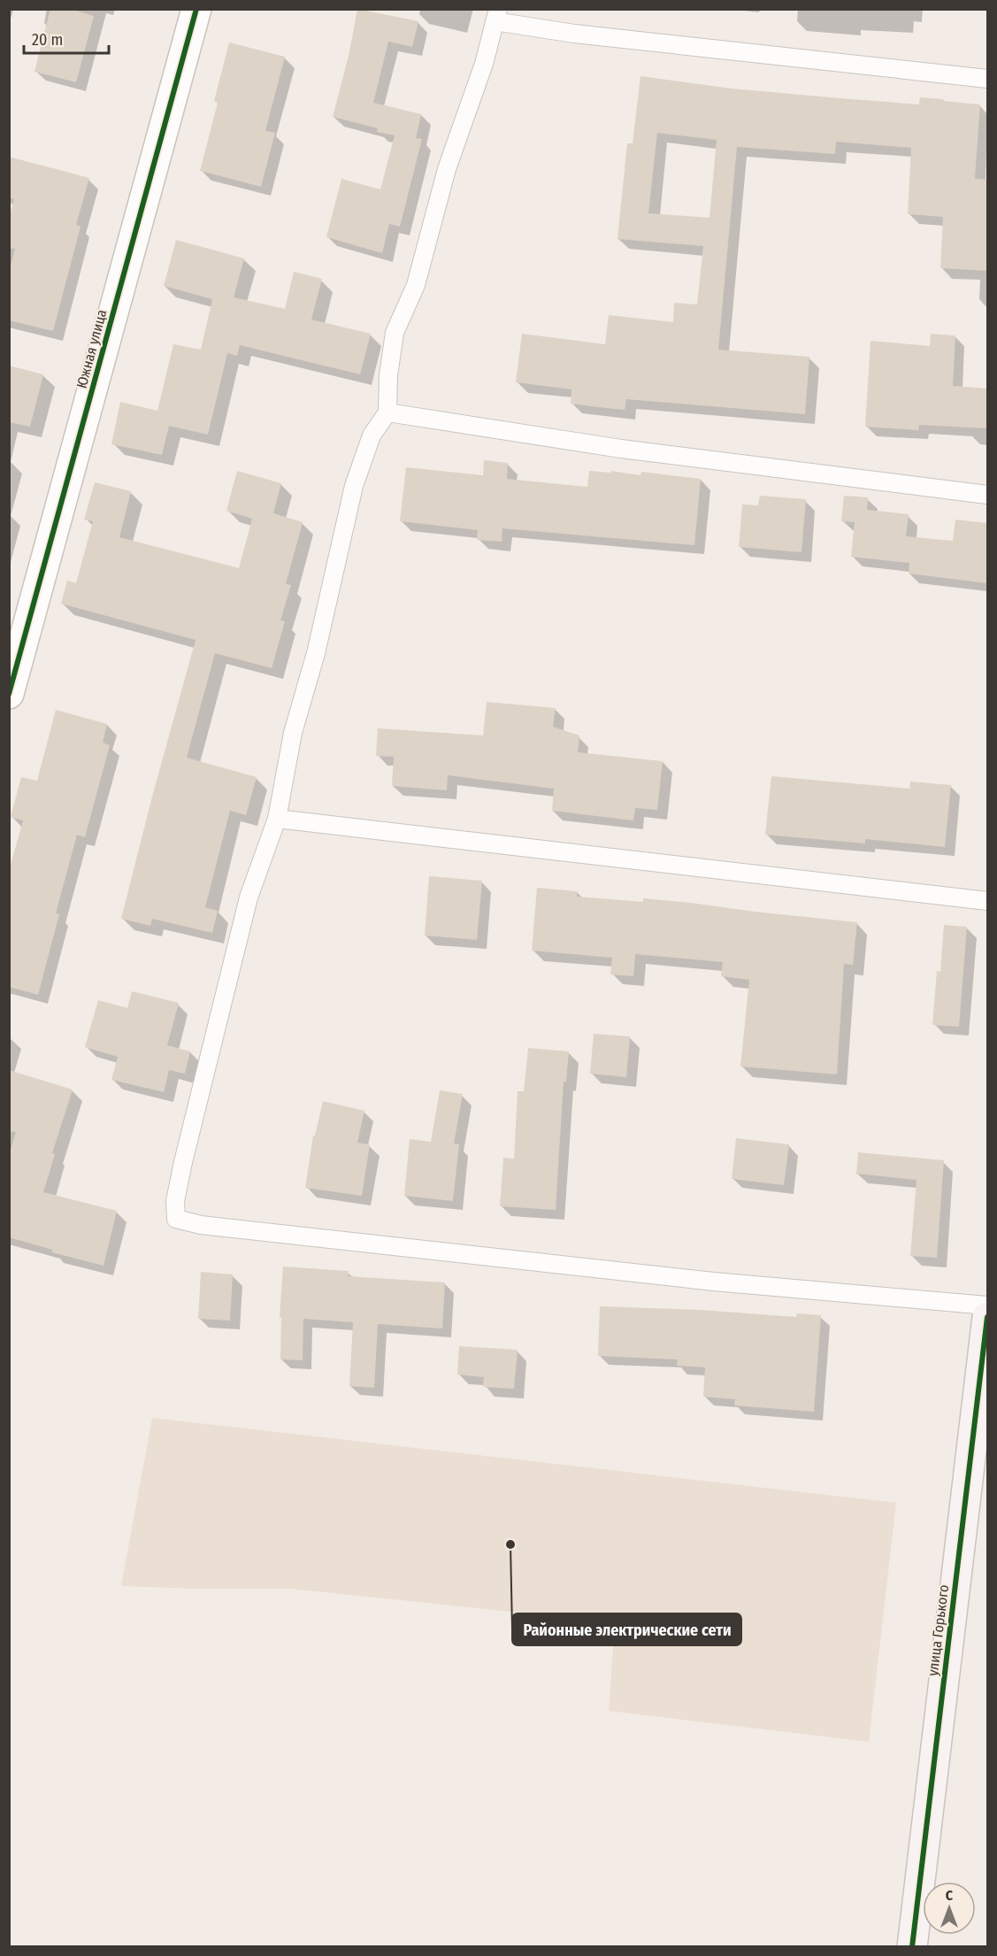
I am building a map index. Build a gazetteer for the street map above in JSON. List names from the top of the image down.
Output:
{
  "streets": {
    "street": ["Южная улица", "улица Горького"]
  },
  "places": ["Районные электрические сети"],
  "scale_bar": "20 m",
  "north": "top"
}
